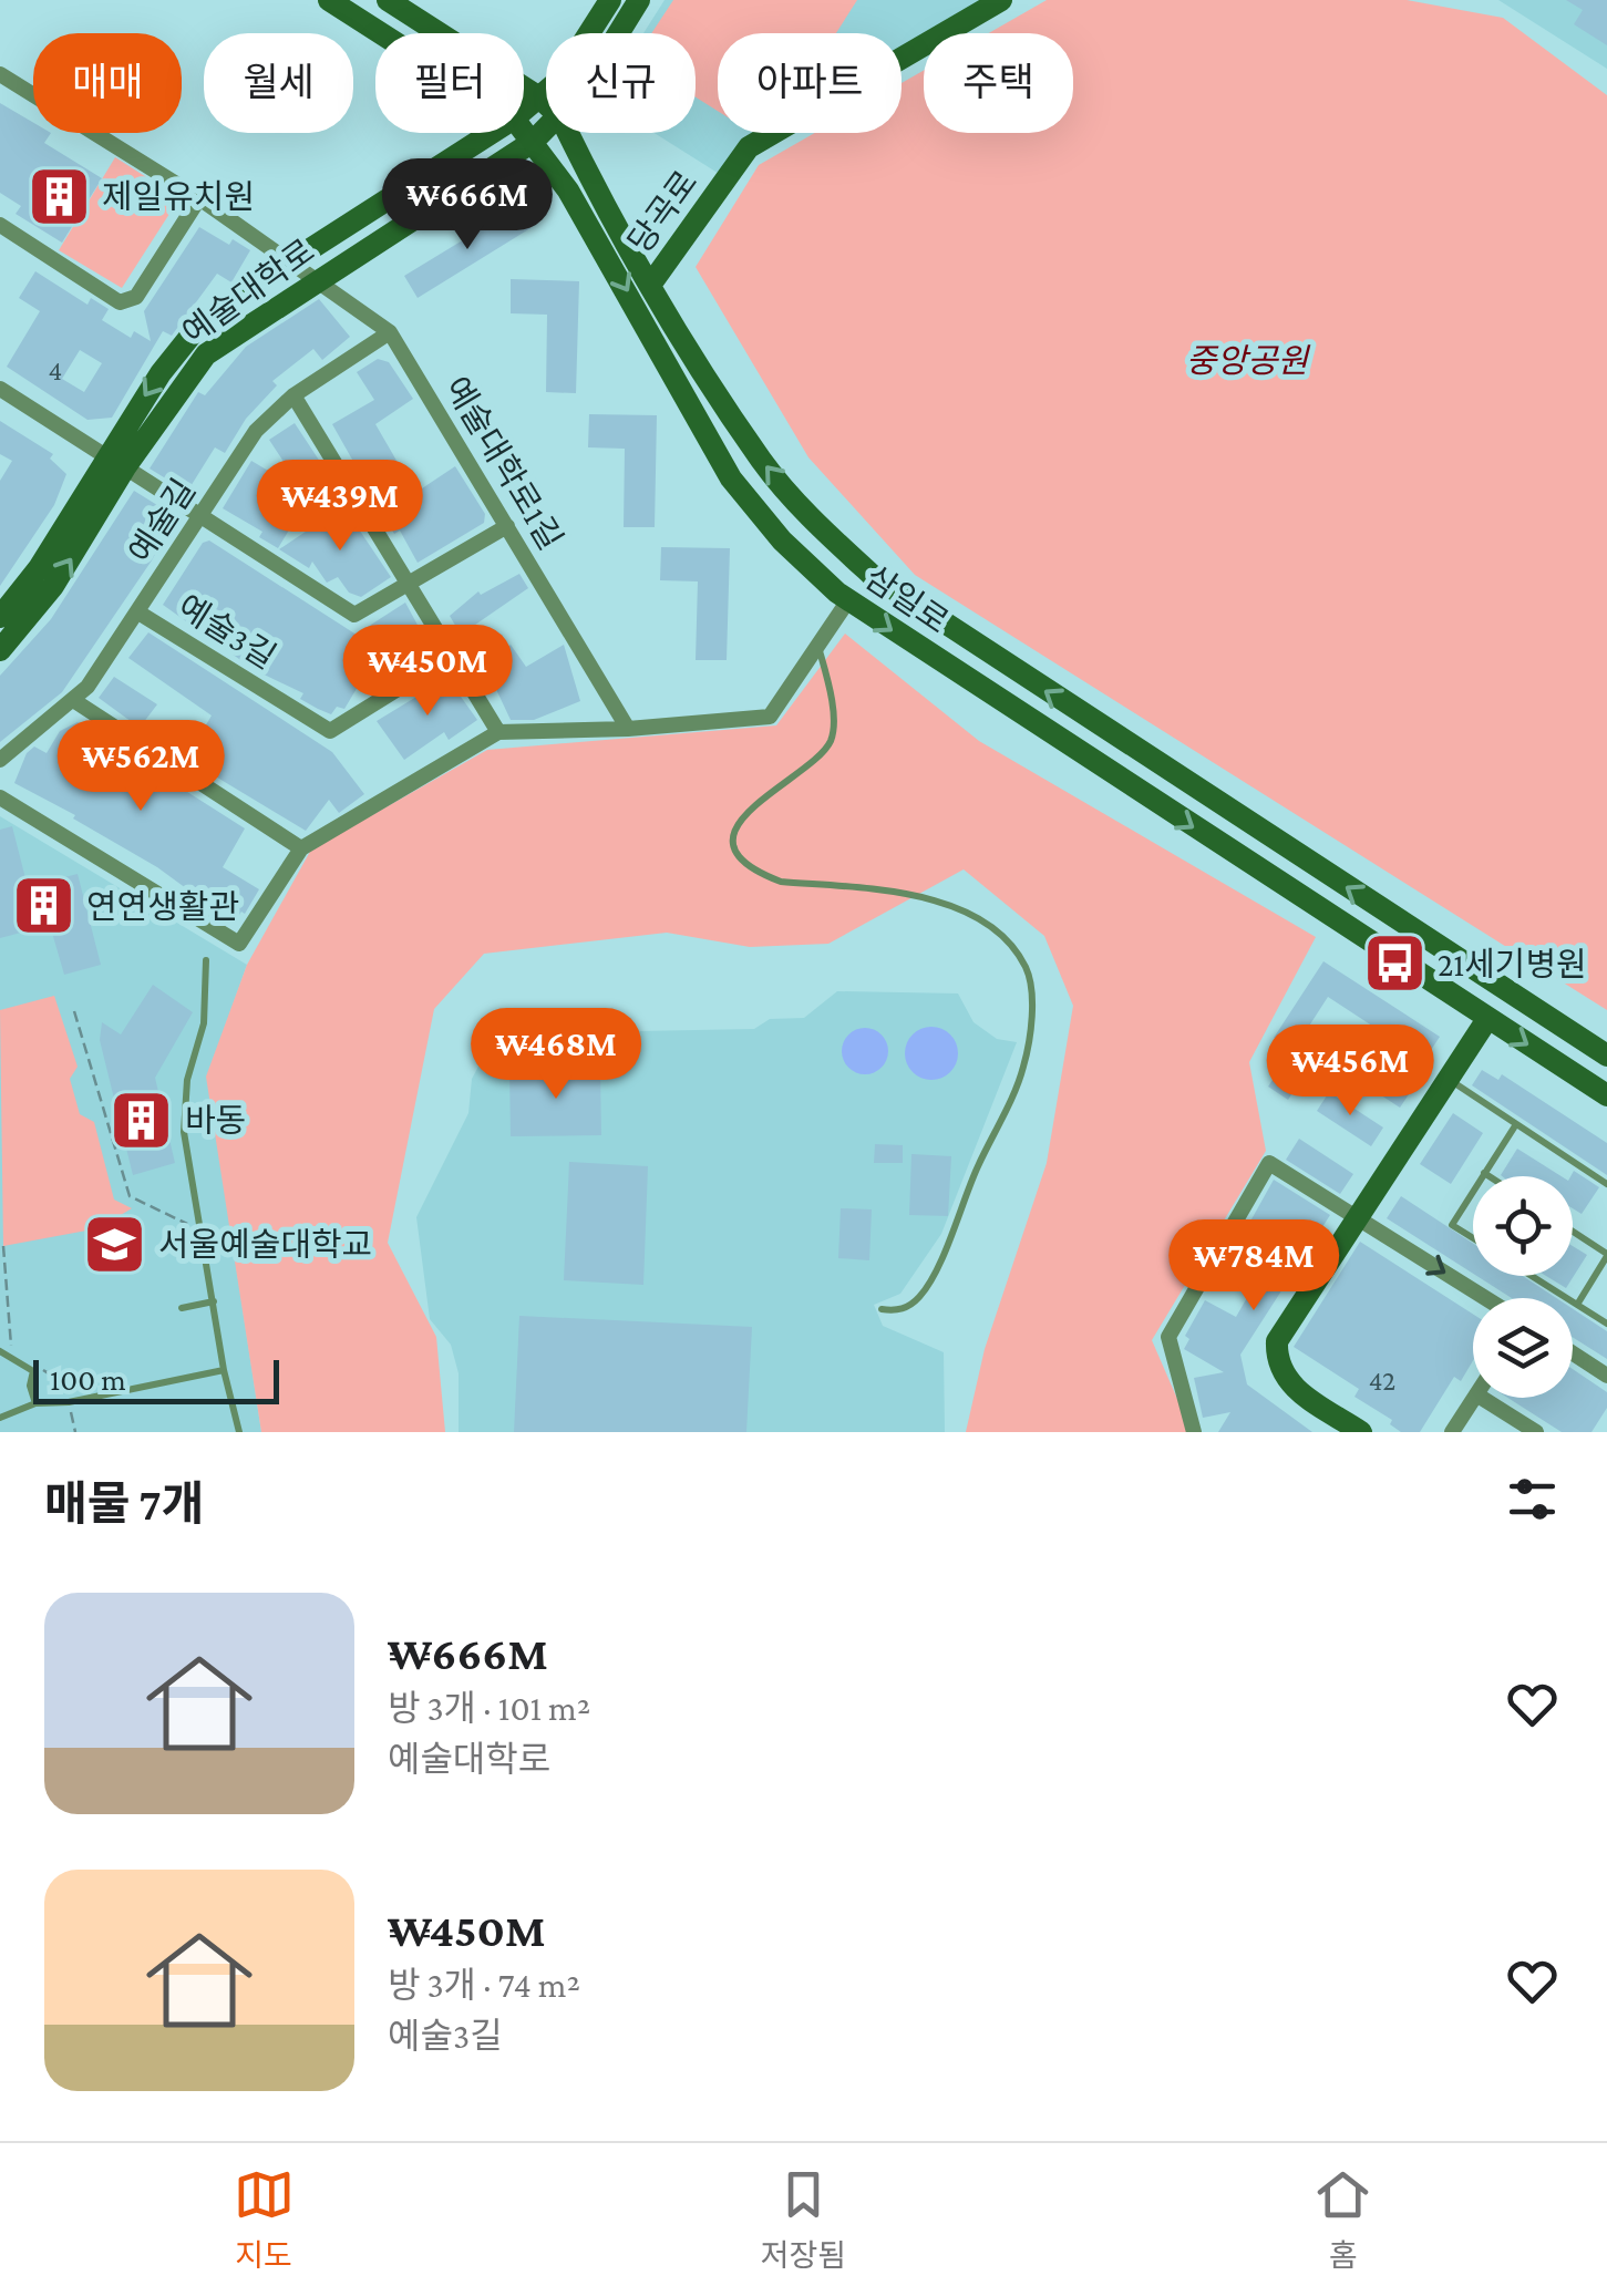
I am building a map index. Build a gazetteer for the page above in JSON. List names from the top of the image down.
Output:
{
  "streets": {
    "main road": ["당곡로", "예술대학로", "삼일로"],
    "street": ["예술대학로1길", "예술길", "예술3길"]
  },
  "crossings": [
    ["당곡로", "삼일로"],
    ["예술대학로", "예술대학로1길"],
    ["예술대학로", "삼일로"],
    ["예술대학로1길", "예술길"],
    ["예술길", "예술3길"]
  ],
  "parks": ["중앙공원"],
  "places": {
    "building": ["제일유치원", "연연생활관", "바동"],
    "bus stop": ["21세기병원"],
    "school or university": ["서울예술대학교"]
  },
  "house_numbers": ["4", "42"],
  "scale_bar": "100 m",
  "page": {
    "chip": [
      "매매",
      "월세",
      "필터",
      "신규",
      "아파트",
      "주택"
    ],
    "price": [
      "₩666M",
      "₩439M",
      "₩450M",
      "₩562M",
      "₩468M",
      "₩456M",
      "₩784M"
    ],
    "scale": "100 m",
    "heading": "매물 7개",
    "list": [
      {
        "name": "₩666M",
        "note": "방 3개 · 101 m² · 예술대학로"
      },
      {
        "name": "₩450M",
        "note": "방 3개 · 74 m² · 예술3길"
      }
    ],
    "tabs": ["지도", "저장됨", "홈"]
  }
}
